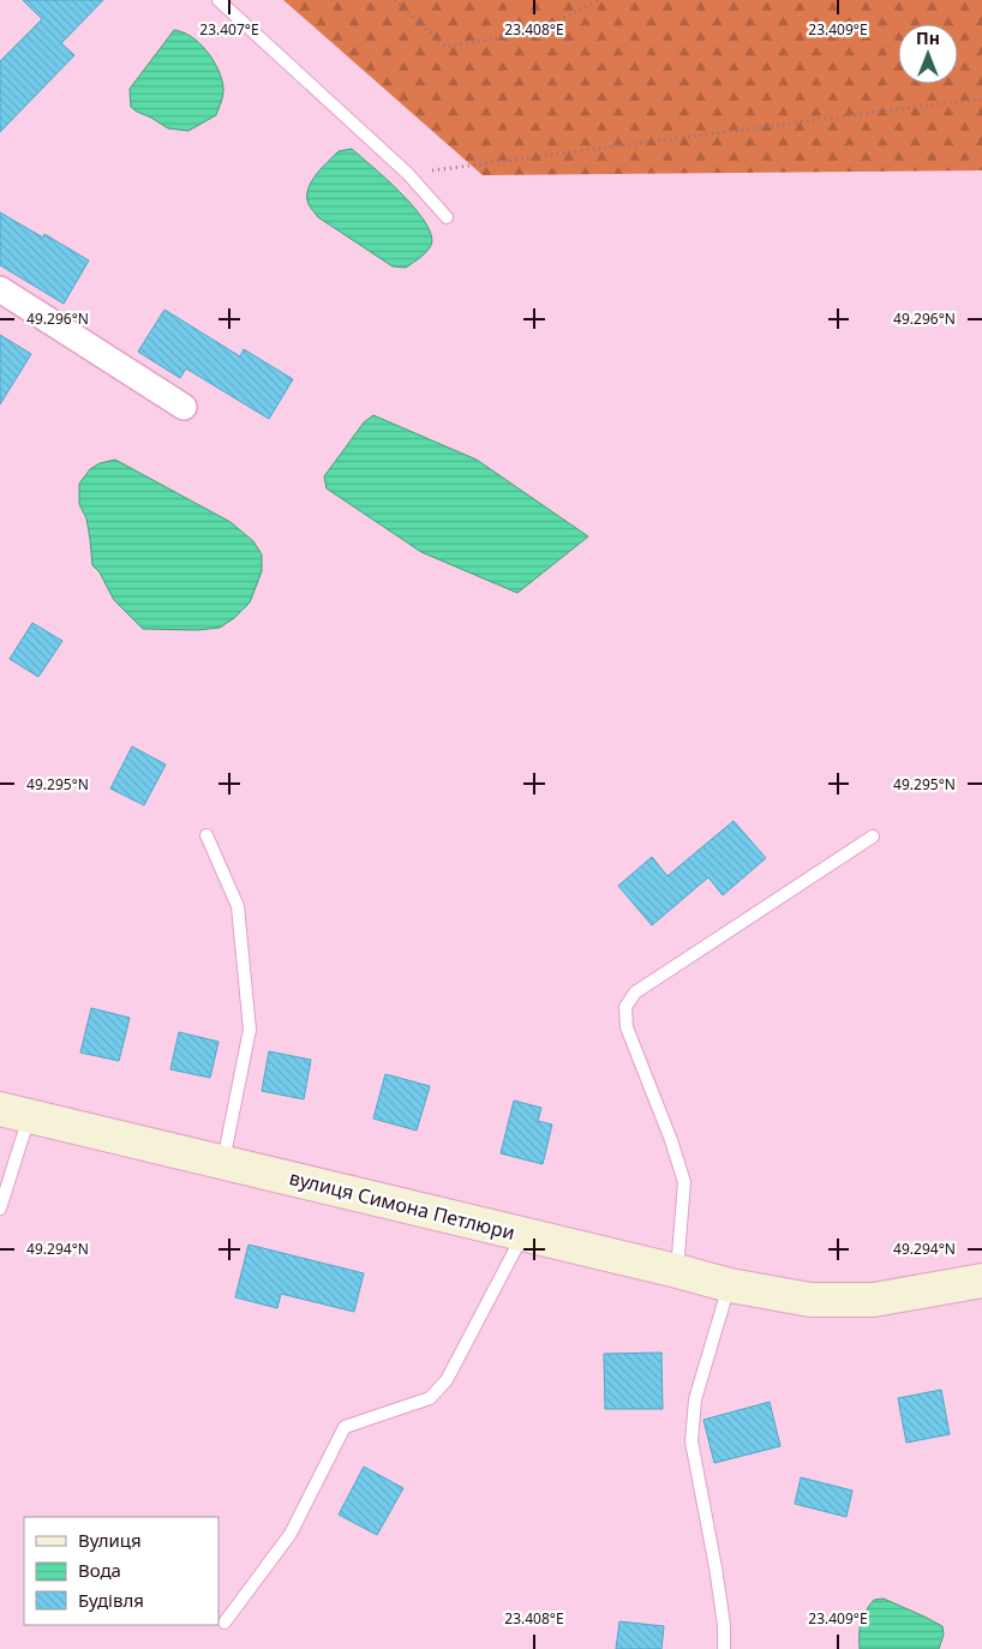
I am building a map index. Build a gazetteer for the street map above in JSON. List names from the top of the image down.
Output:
{
  "streets": {
    "main road": ["вулиця Симона Петлюри"]
  },
  "legend": ["Вулиця", "Вода", "Будівля"],
  "north": "top",
  "coordinates": [
    "23.407°E",
    "23.408°E",
    "23.409°E",
    "49.296°N",
    "49.295°N",
    "49.294°N"
  ]
}
